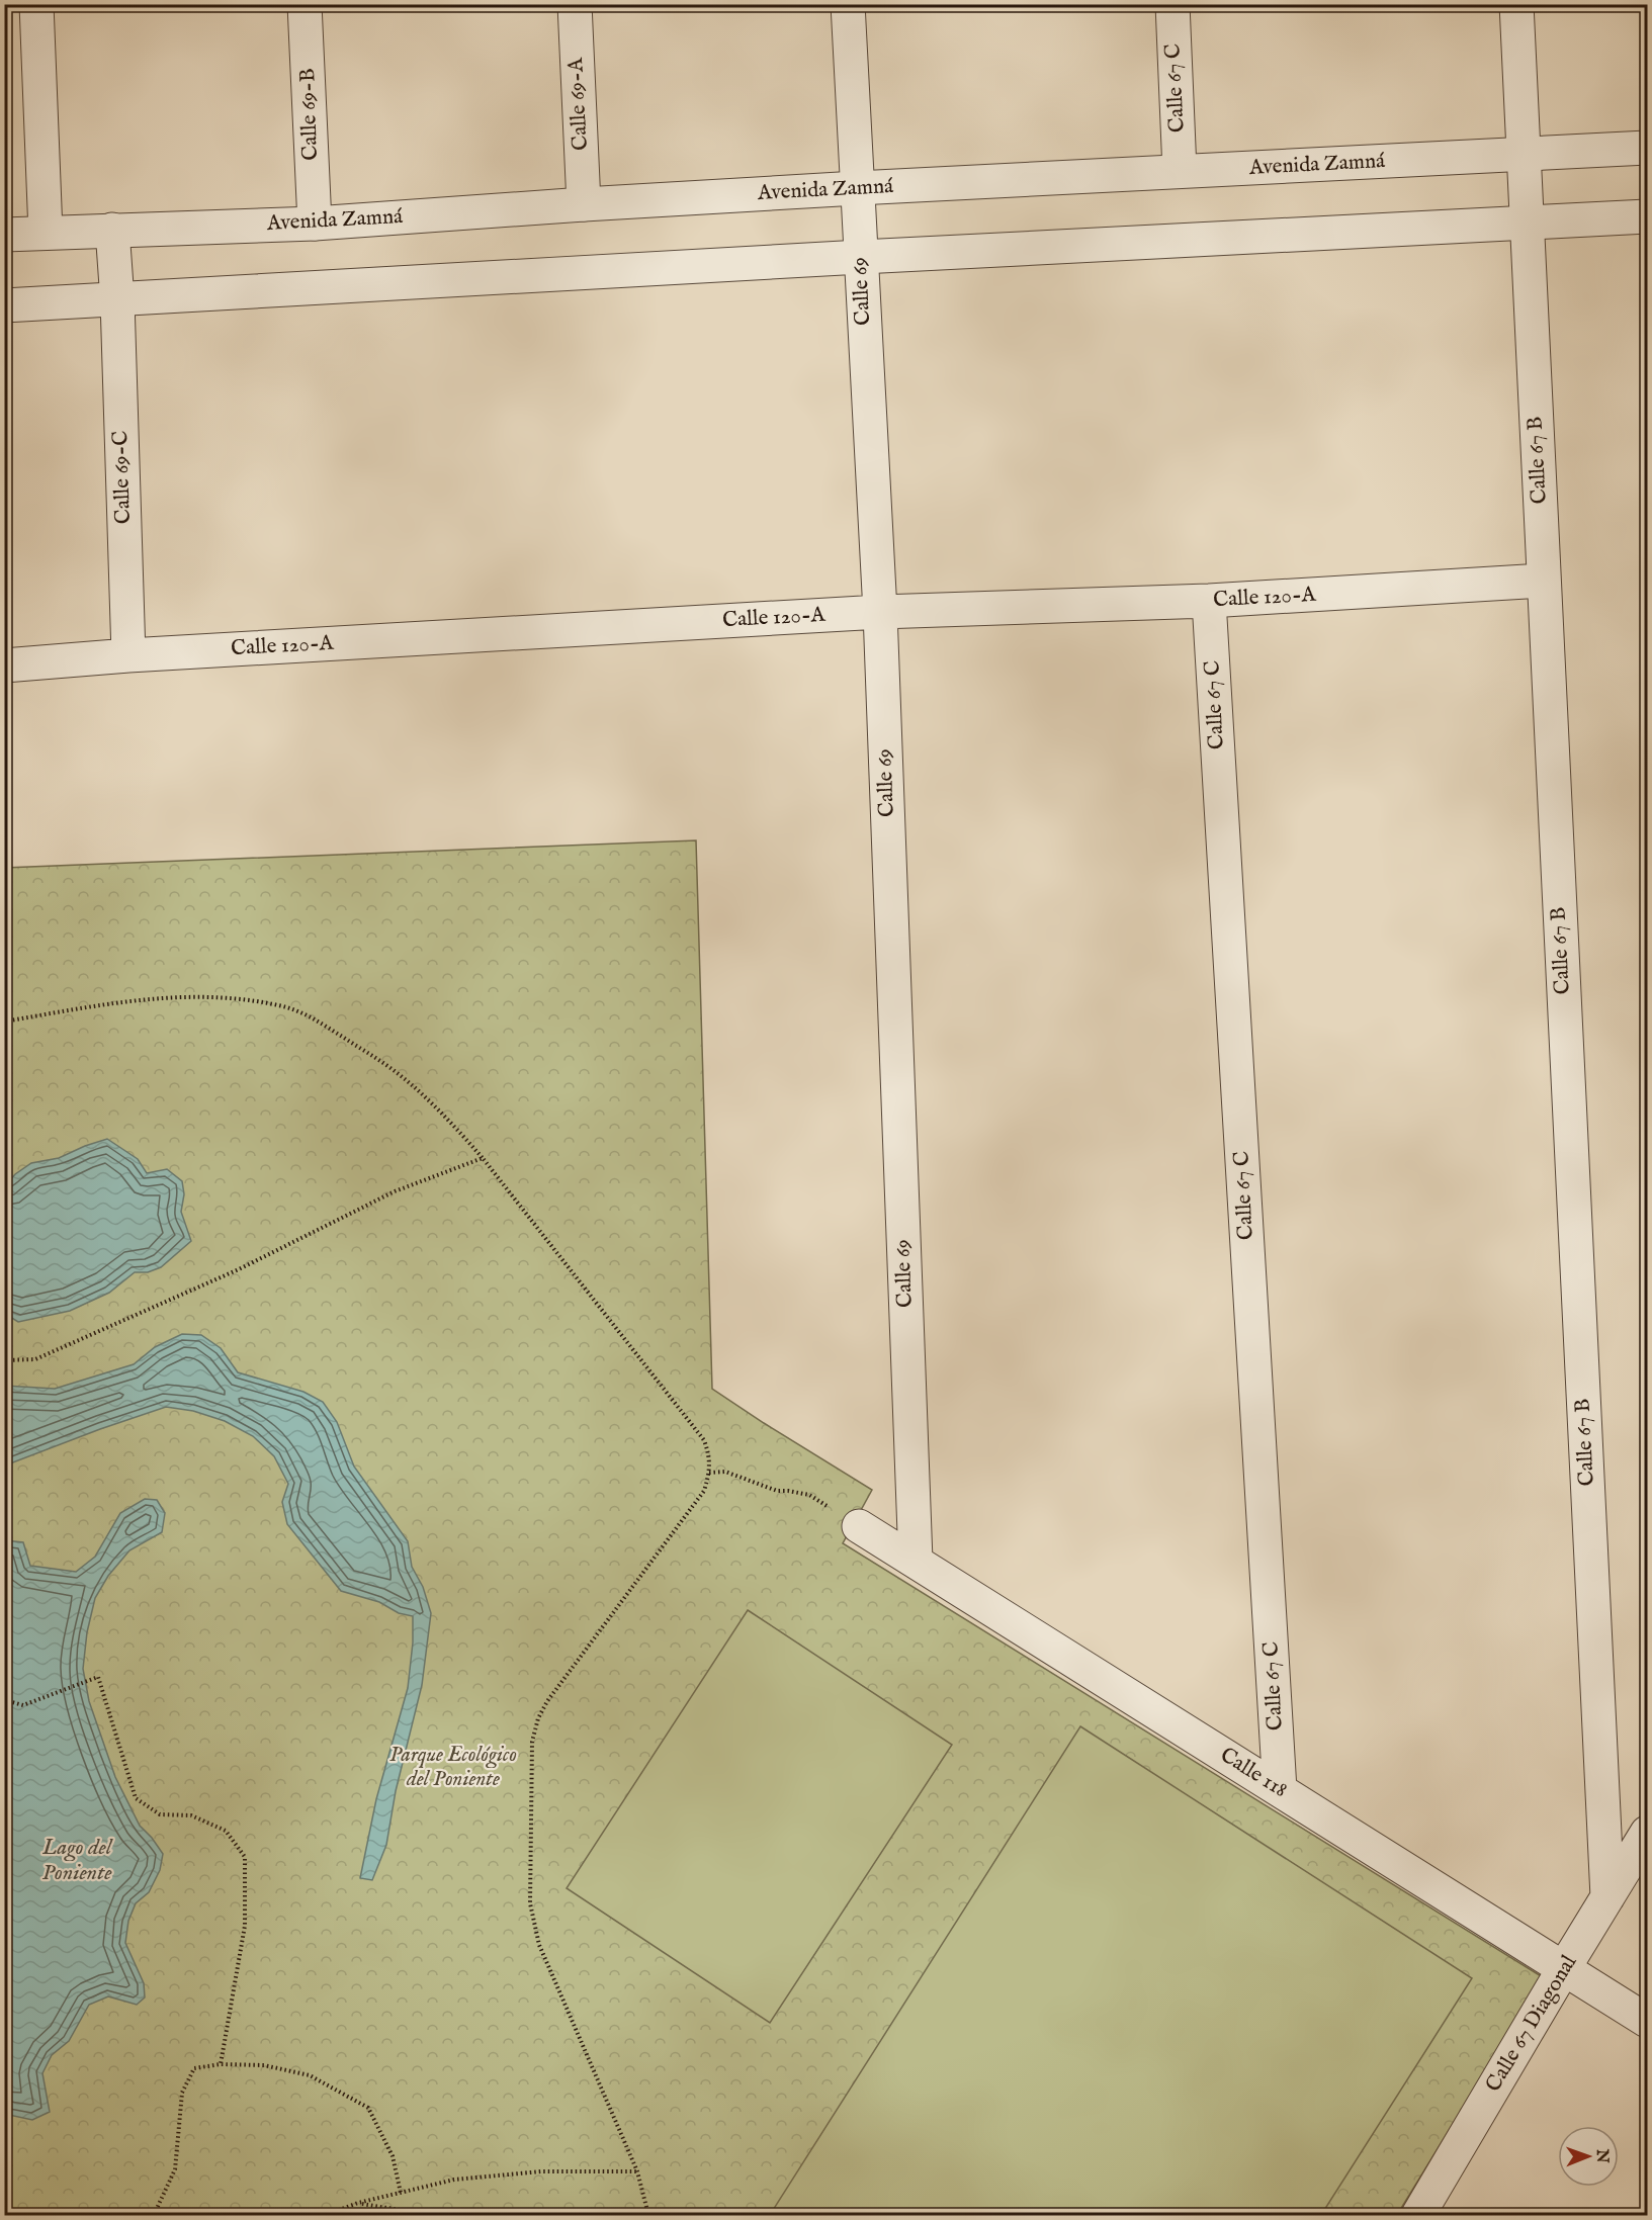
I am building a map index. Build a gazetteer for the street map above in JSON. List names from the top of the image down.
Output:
{
  "streets": {
    "street": [
      "Calle 67 C",
      "Calle 69-A",
      "Calle 69-B",
      "Avenida Zamná",
      "Calle 69",
      "Calle 67 B",
      "Calle 69-C",
      "Calle 120-A",
      "Calle 118",
      "Calle 67 Diagonal"
    ]
  },
  "crossings": [
    ["Calle 67 C", "Avenida Zamná"],
    ["Calle 67 C", "Calle 120-A"],
    ["Calle 67 C", "Calle 118"],
    ["Calle 69-A", "Avenida Zamná"],
    ["Calle 69-B", "Avenida Zamná"],
    ["Avenida Zamná", "Calle 69"],
    ["Avenida Zamná", "Calle 67 B"],
    ["Avenida Zamná", "Calle 69-C"],
    ["Calle 69", "Calle 120-A"],
    ["Calle 69", "Calle 118"],
    ["Calle 67 B", "Calle 120-A"],
    ["Calle 67 B", "Calle 67 Diagonal"],
    ["Calle 69-C", "Calle 120-A"],
    ["Calle 118", "Calle 67 Diagonal"]
  ],
  "water": ["Lago del Poniente"],
  "parks": ["Parque Ecológico del Poniente"],
  "north": "right"
}
